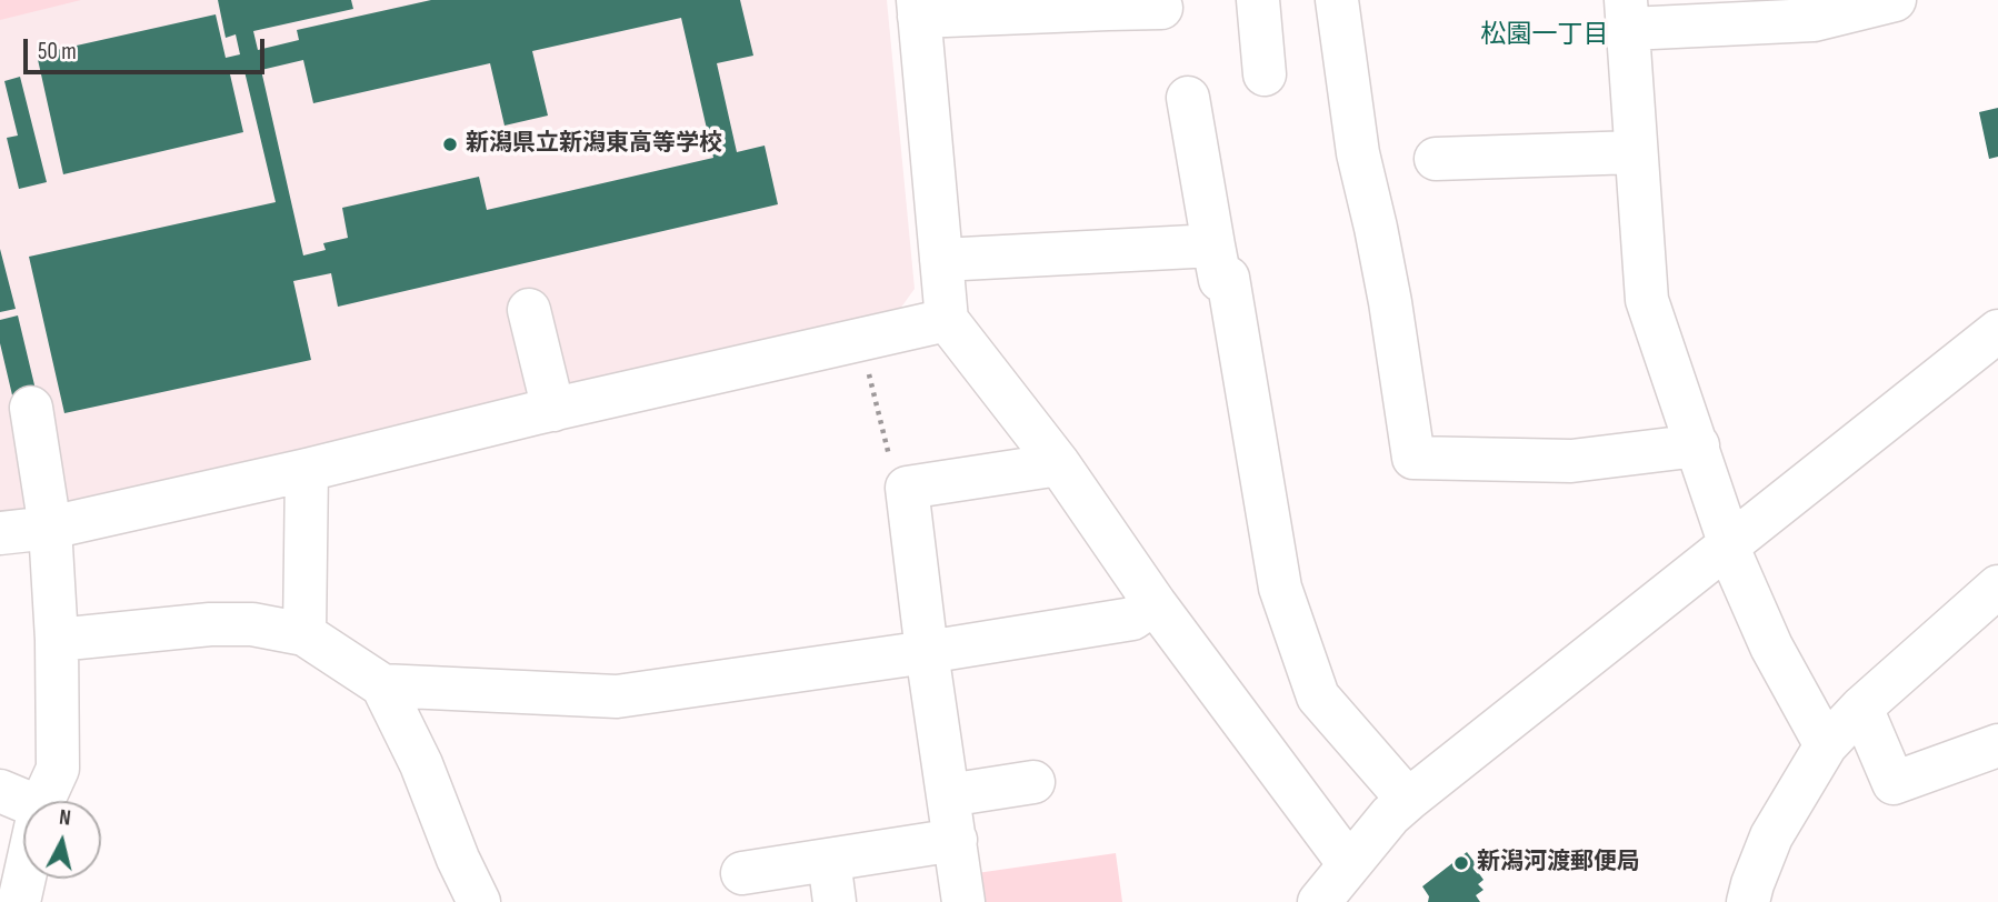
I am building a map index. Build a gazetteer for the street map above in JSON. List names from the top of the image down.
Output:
{
  "districts": ["松園一丁目"],
  "places": ["新潟県立新潟東高等学校", "新潟河渡郵便局"],
  "scale_bar": "50 m",
  "north": "top"
}
